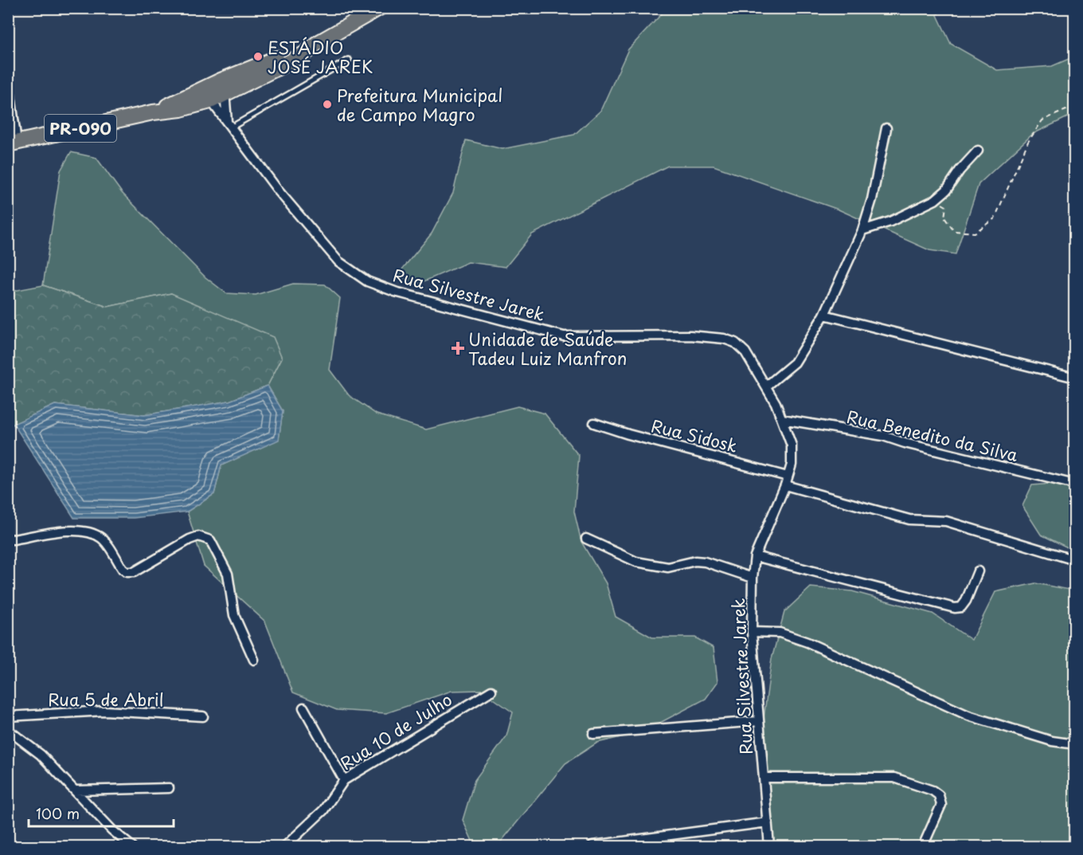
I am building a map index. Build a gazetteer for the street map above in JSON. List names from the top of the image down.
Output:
{
  "streets": {
    "main road": ["PR-090"],
    "street": [
      "Rua Silvestre Jarek",
      "Rua Sidosk",
      "Rua Benedito da Silva",
      "Rua 5 de Abril",
      "Rua 10 de Julho"
    ]
  },
  "crossings": [
    ["PR-090", "Rua Silvestre Jarek"],
    ["Rua Silvestre Jarek", "Rua Sidosk"],
    ["Rua Silvestre Jarek", "Rua Benedito da Silva"]
  ],
  "places": {
    "other": ["ESTÁDIO JOSÉ JAREK", "Prefeitura Municipal de Campo Magro"],
    "health": ["Unidade de Saúde Tadeu Luiz Manfron"]
  },
  "scale_bar": "100 m"
}
